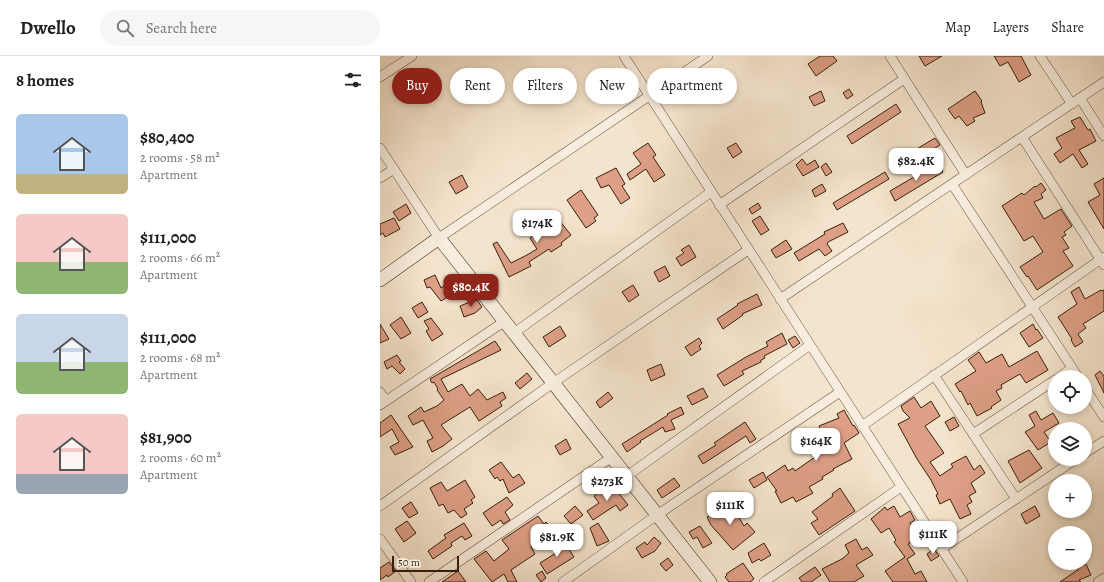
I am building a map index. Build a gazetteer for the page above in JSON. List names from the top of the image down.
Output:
{
  "scale_bar": "50 m",
  "page": {
    "header": "Dwello",
    "search": "Search here",
    "nav": ["Map", "Layers", "Share"],
    "heading": "8 homes",
    "chip": [
      "Buy",
      "Rent",
      "Filters",
      "New",
      "Apartment"
    ],
    "list": [
      {
        "name": "$80,400",
        "note": "2 rooms · 58 m² · Apartment"
      },
      {
        "name": "$111,000",
        "note": "2 rooms · 66 m² · Apartment"
      },
      {
        "name": "$111,000",
        "note": "2 rooms · 68 m² · Apartment"
      },
      {
        "name": "$81,900",
        "note": "2 rooms · 60 m² · Apartment"
      }
    ],
    "price": [
      "$82.4K",
      "$174K",
      "$80.4K",
      "$164K",
      "$273K",
      "$111K",
      "$111K",
      "$81.9K"
    ],
    "map_buttons": ["+", "−"],
    "scale": "50 m"
  }
}
